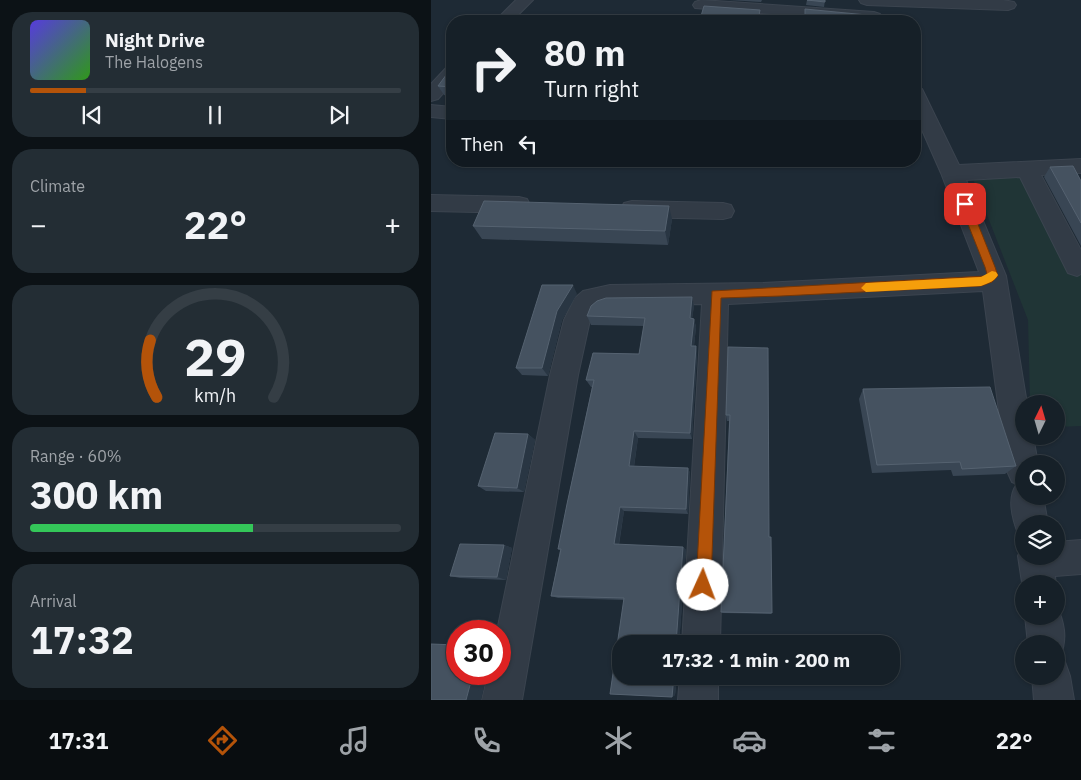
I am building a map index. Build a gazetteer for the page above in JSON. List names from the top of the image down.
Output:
{
  "north": "top",
  "page": {
    "turn": ["80 m", "Turn right"],
    "song": ["Night Drive", "The Halogens"],
    "then": "Then",
    "tile": [
      "Climate",
      ["Range · 60%", "300 km"],
      ["Arrival", "17:32"]
    ],
    "heat": ["−", "22°", "+"],
    "map_buttons": ["+", "−"],
    "limit": "30",
    "trip": "17:32 · 1 min · 200 m",
    "tabs": ["17:31", "22°"],
    "gauge": ["29", "km/h"]
  }
}
